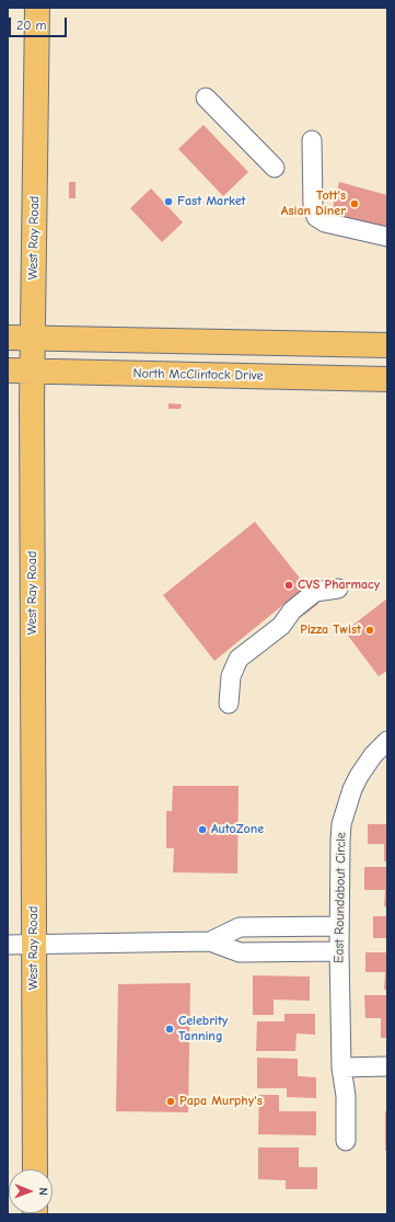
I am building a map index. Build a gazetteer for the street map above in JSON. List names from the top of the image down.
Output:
{
  "streets": {
    "main road": ["West Ray Road", "North McClintock Drive"],
    "street": ["East Roundabout Circle"]
  },
  "crossings": [
    ["West Ray Road", "North McClintock Drive"]
  ],
  "places": [
    "Fast Market",
    "Tott's Asian Diner",
    "CVS Pharmacy",
    "Pizza Twist",
    "AutoZone",
    "Celebrity Tanning",
    "Papa Murphy's"
  ],
  "scale_bar": "20 m",
  "north": "right"
}
